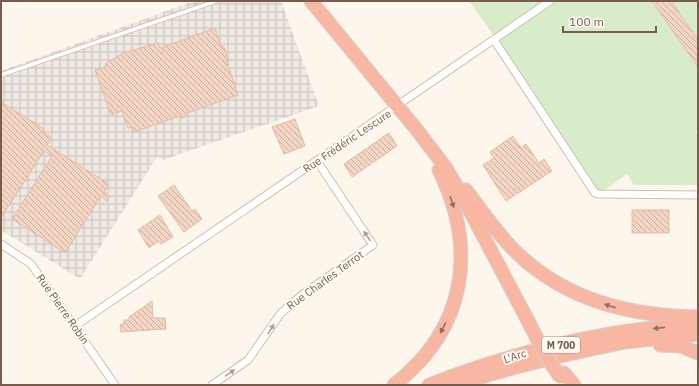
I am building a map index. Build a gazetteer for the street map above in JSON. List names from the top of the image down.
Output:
{
  "streets": {
    "highway": ["M 700", "L'Arc"],
    "street": ["Rue Frédéric Lescure", "Rue Charles Terrot", "Rue Pierre Robin"]
  },
  "crossings": [
    ["Rue Frédéric Lescure", "Rue Charles Terrot"],
    ["Rue Frédéric Lescure", "Rue Pierre Robin"]
  ],
  "scale_bar": "100 m"
}
